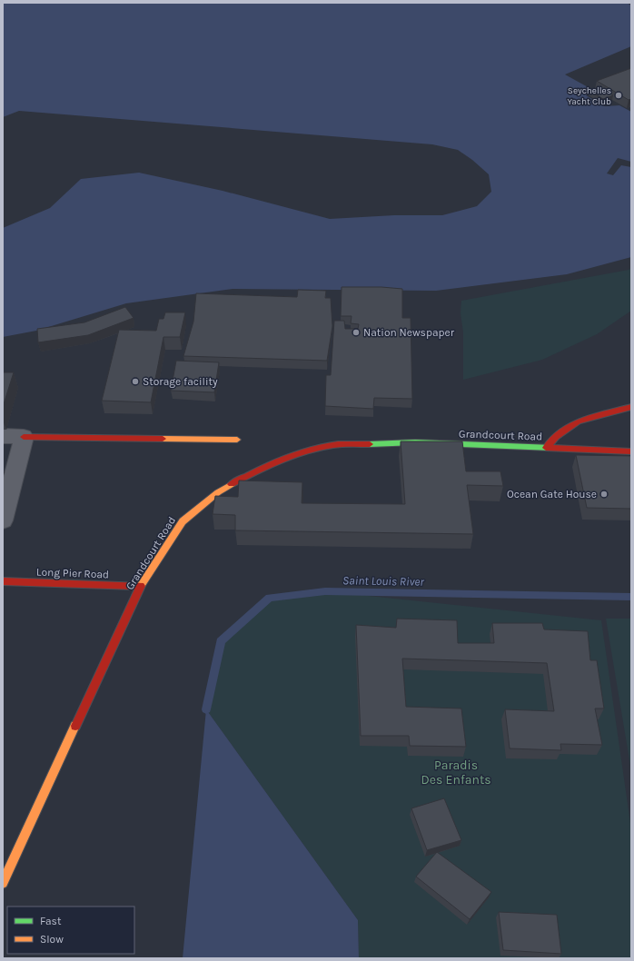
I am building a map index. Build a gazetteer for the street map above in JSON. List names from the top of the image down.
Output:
{
  "streets": {
    "street": ["Grandcourt Road", "Long Pier Road"]
  },
  "crossings": [
    ["Grandcourt Road", "Long Pier Road"]
  ],
  "water": ["Saint Louis River"],
  "parks": ["Paradis Des Enfants"],
  "places": [
    "Seychelles Yacht Club",
    "Nation Newspaper",
    "Storage facility",
    "Ocean Gate House"
  ],
  "legend": ["Fast", "Slow"]
}
